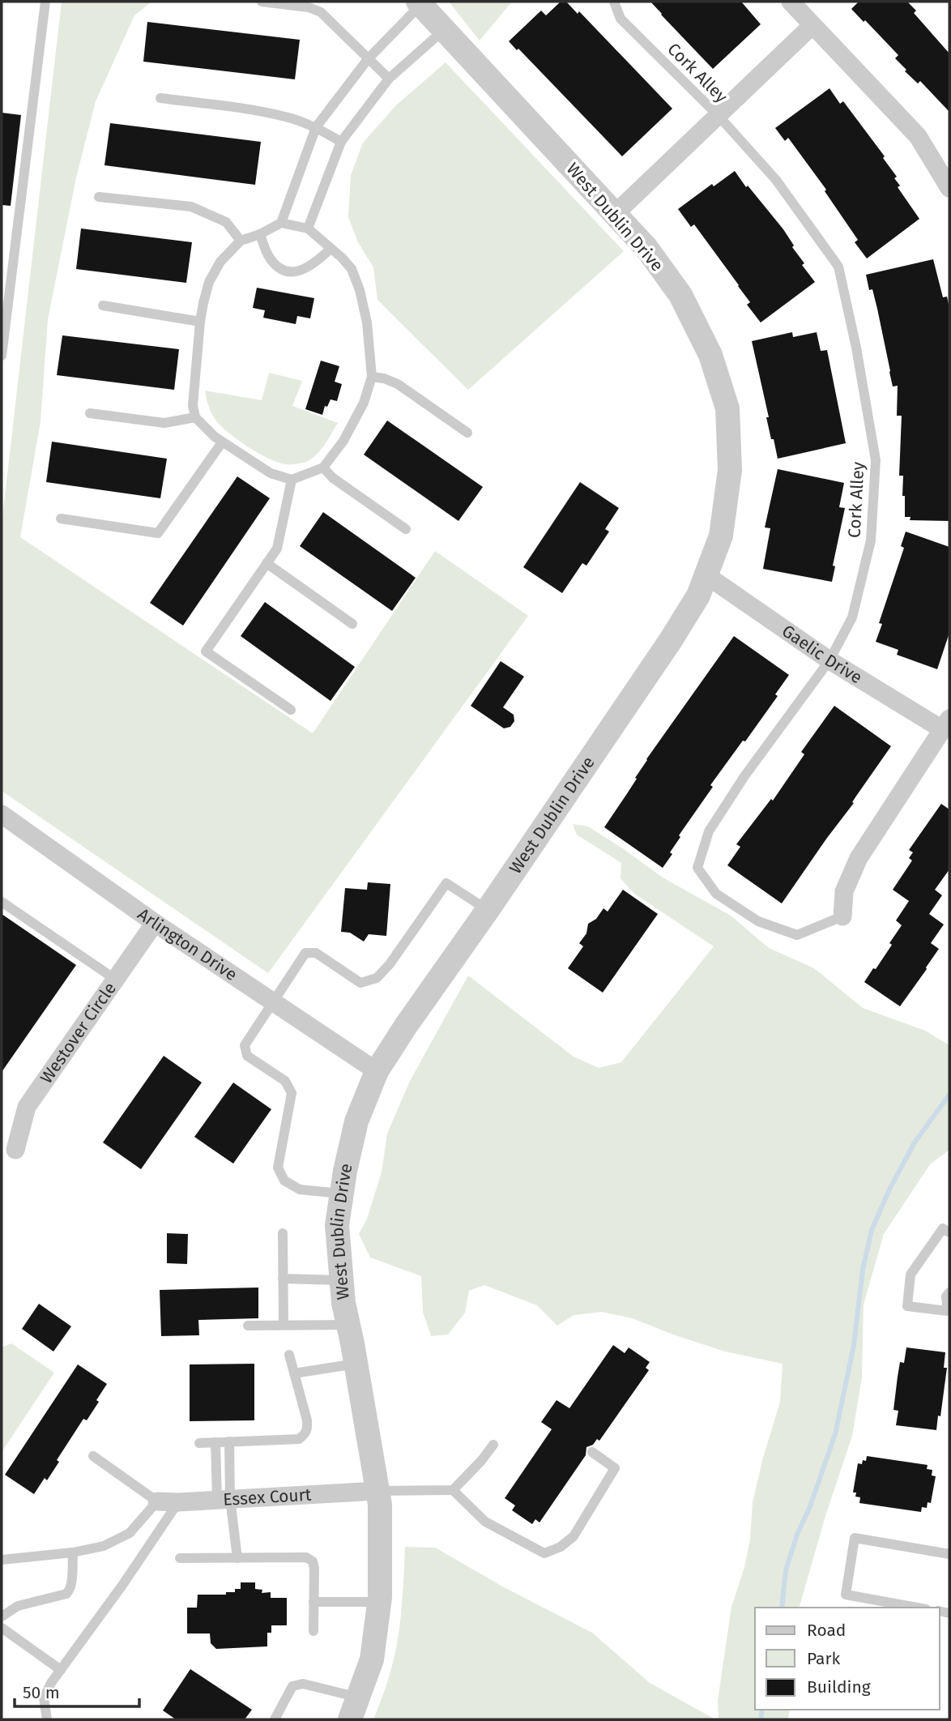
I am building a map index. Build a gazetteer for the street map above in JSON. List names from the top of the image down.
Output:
{
  "streets": {
    "street": [
      "West Dublin Drive",
      "Gaelic Drive",
      "Arlington Drive",
      "Westover Circle",
      "Essex Court"
    ],
    "lane": ["Cork Alley"]
  },
  "crossings": [
    ["Cork Alley", "Gaelic Drive"],
    ["West Dublin Drive", "Gaelic Drive"],
    ["West Dublin Drive", "Arlington Drive"],
    ["West Dublin Drive", "Essex Court"],
    ["Arlington Drive", "Westover Circle"]
  ],
  "legend": ["Road", "Park", "Building"],
  "scale_bar": "50 m"
}
